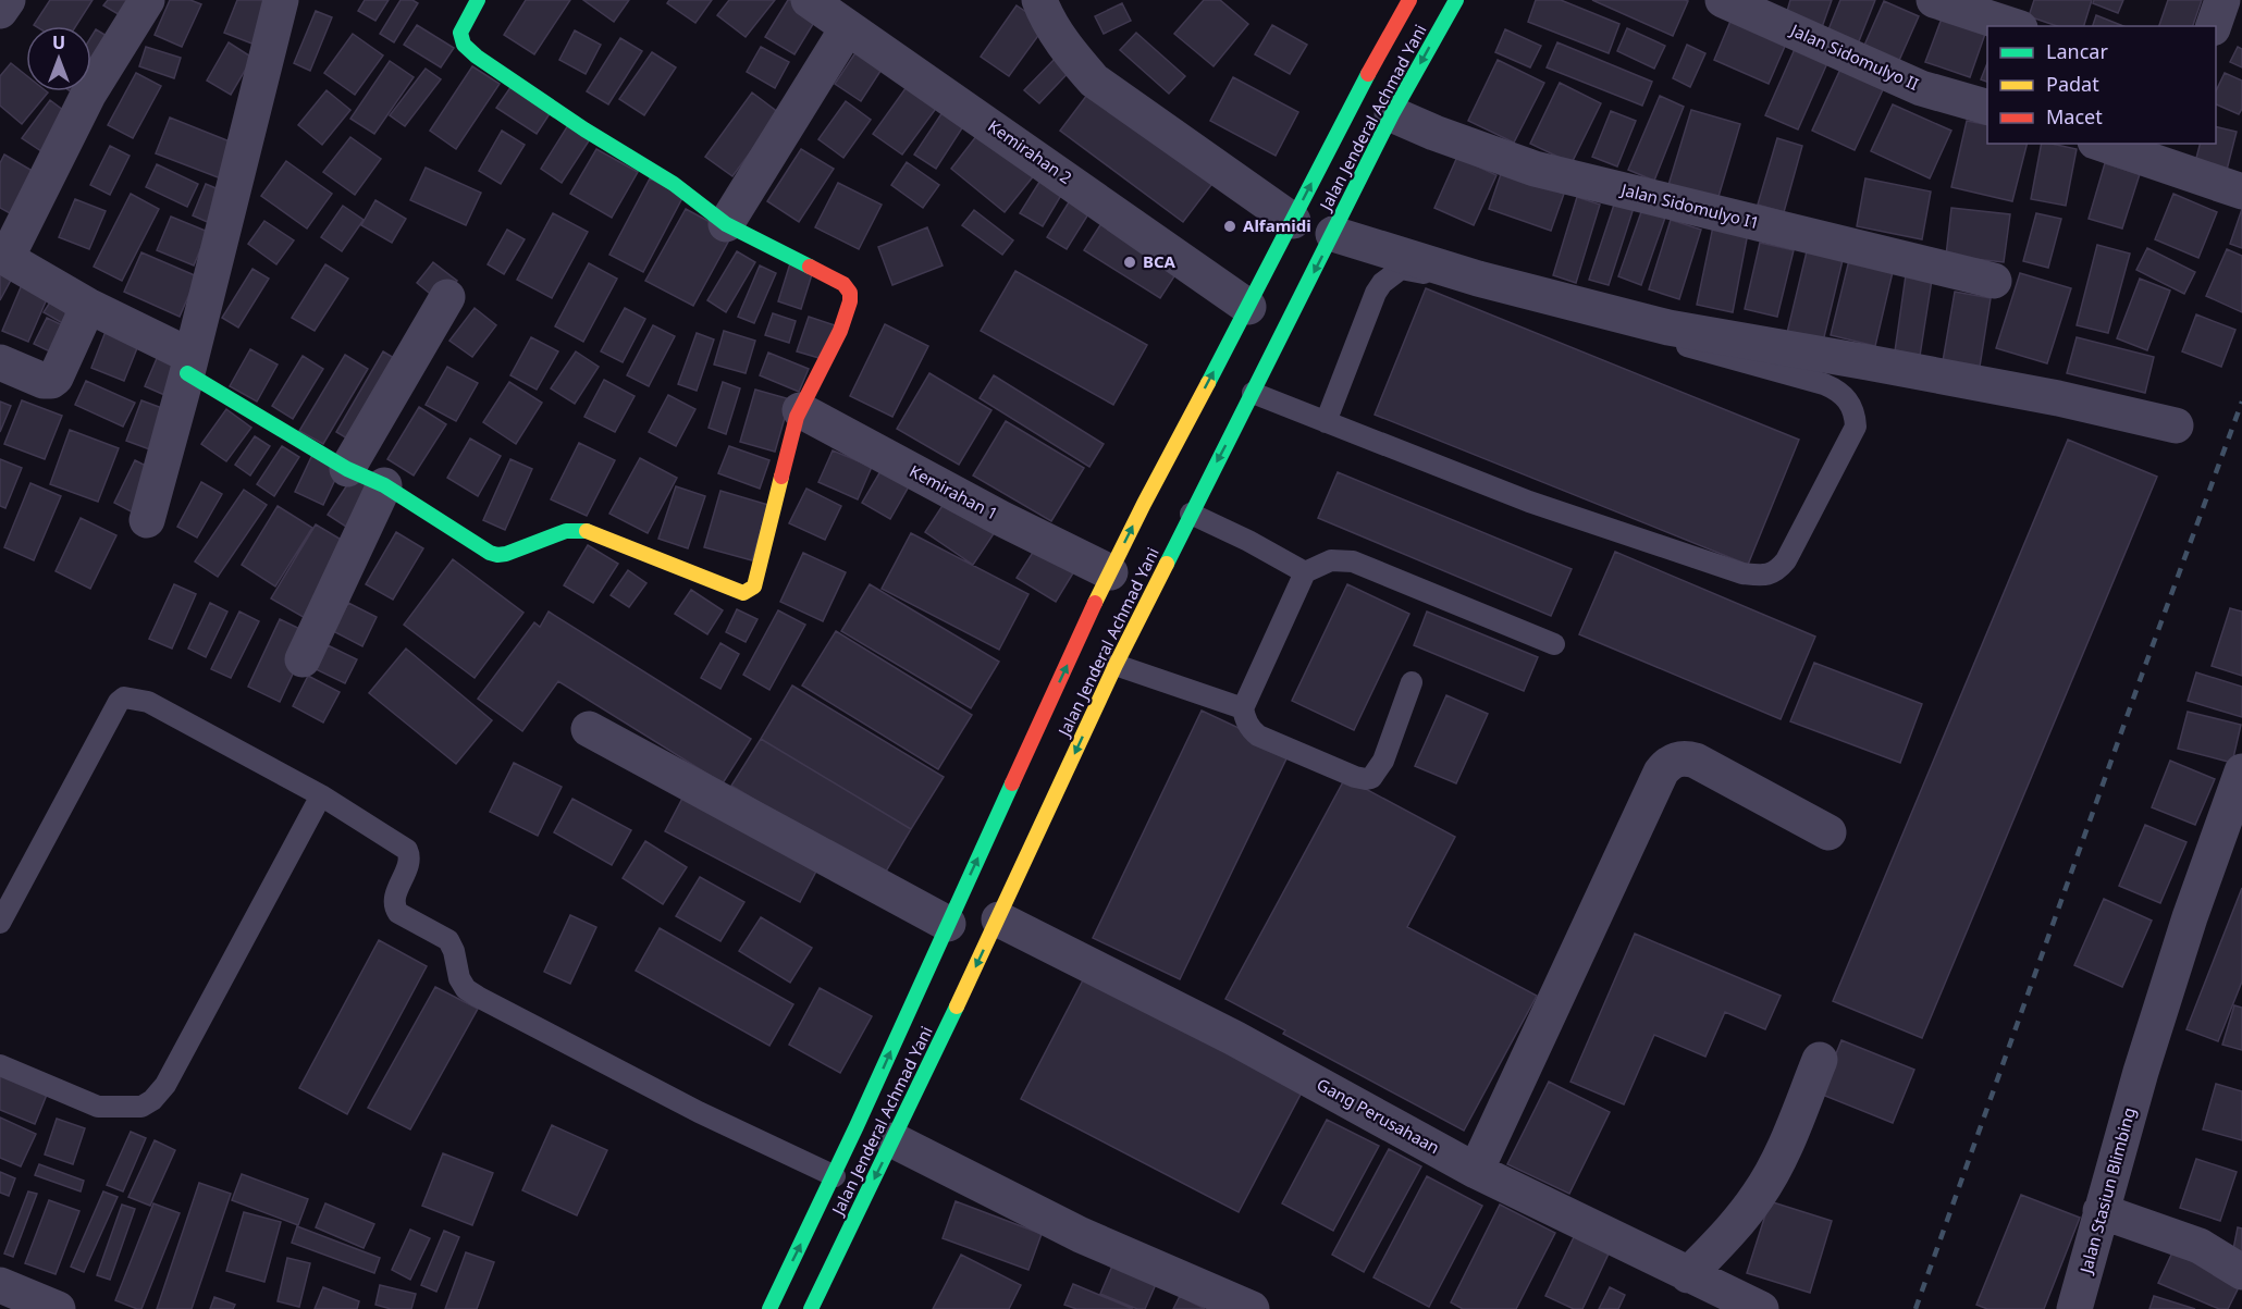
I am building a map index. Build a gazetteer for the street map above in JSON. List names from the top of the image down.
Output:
{
  "streets": {
    "main road": ["Jalan Jenderal Achmad Yani"],
    "street": [
      "Jalan Sidomulyo II",
      "Kemirahan 2",
      "Jalan Sidomulyo I1",
      "Kemirahan 1",
      "Gang Perusahaan",
      "Jalan Stasiun Blimbing"
    ]
  },
  "crossings": [
    ["Jalan Jenderal Achmad Yani", "Kemirahan 2"],
    ["Jalan Jenderal Achmad Yani", "Jalan Sidomulyo I1"],
    ["Jalan Jenderal Achmad Yani", "Kemirahan 1"],
    ["Jalan Jenderal Achmad Yani", "Gang Perusahaan"]
  ],
  "places": ["Alfamidi", "BCA"],
  "legend": ["Lancar", "Padat", "Macet"],
  "north": "top"
}
